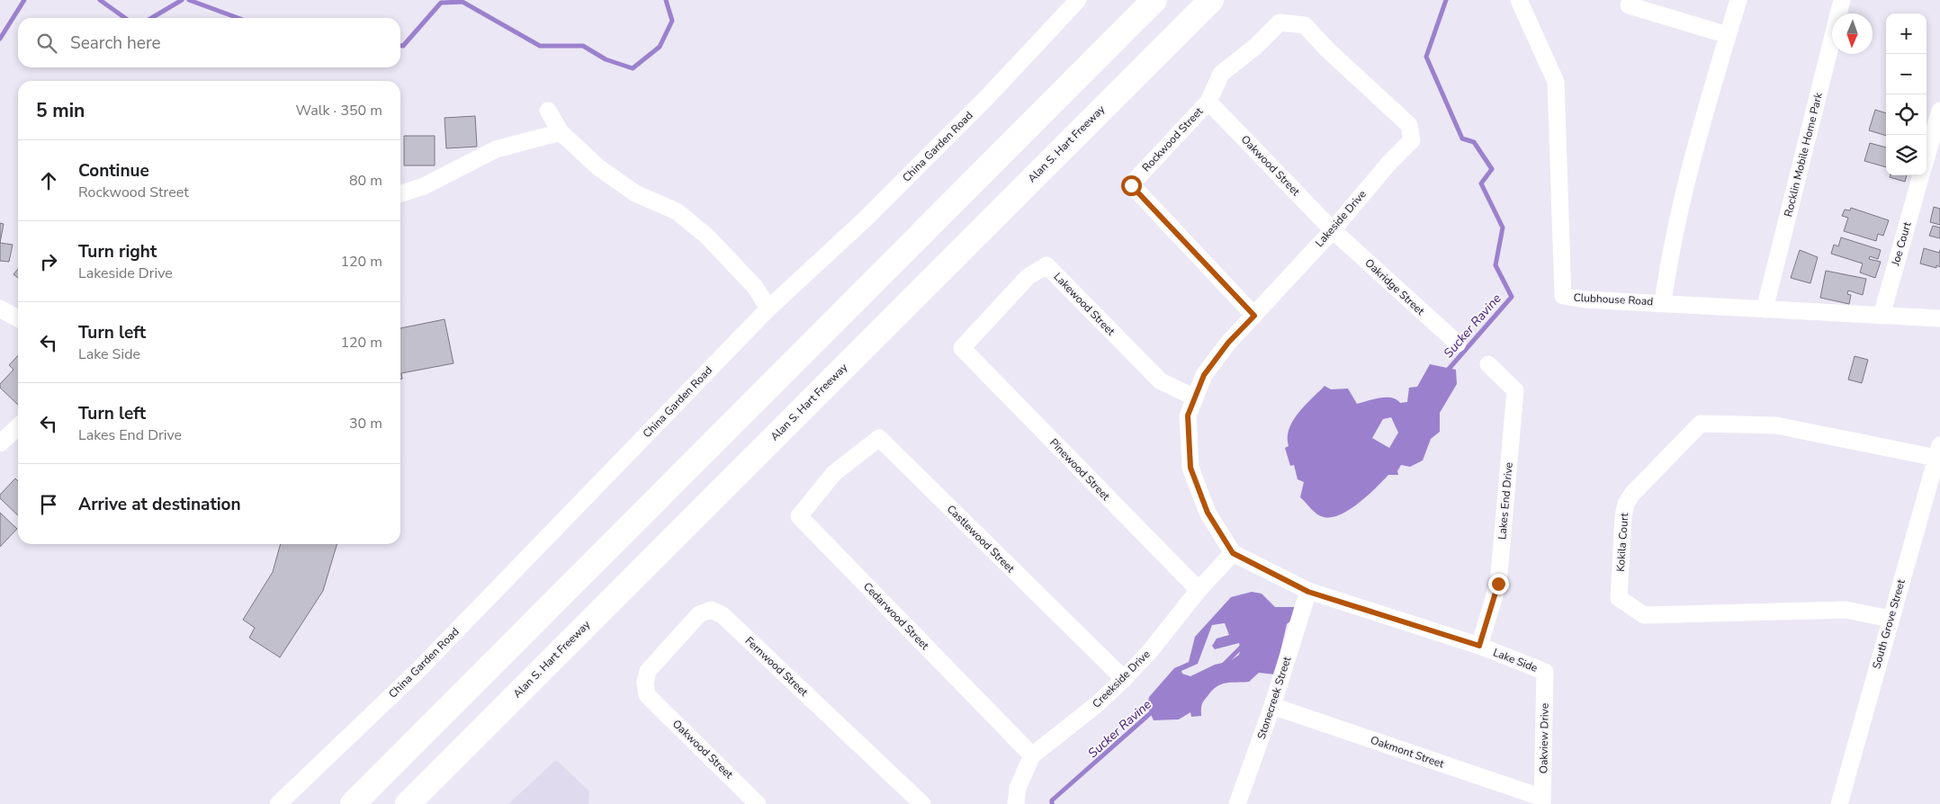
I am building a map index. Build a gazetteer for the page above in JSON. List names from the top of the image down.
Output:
{
  "streets": {
    "highway": ["Alan S. Hart Freeway"],
    "street": [
      "Rockwood Street",
      "China Garden Road",
      "Rocklin Mobile Home Park",
      "Oakwood Street",
      "Lakeside Drive",
      "Joe Court",
      "Oakridge Street",
      "Clubhouse Road",
      "Lakewood Street",
      "Pinewood Street",
      "Lakes End Drive",
      "Castlewood Street",
      "Kokila Court",
      "Cedarwood Street",
      "South Grove Street",
      "Lake Side",
      "Fernwood Street",
      "Creekside Drive",
      "Stonecreek Street",
      "Oakview Drive",
      "Oakmont Street"
    ]
  },
  "crossings": [
    ["Rockwood Street", "Oakwood Street"],
    ["Rockwood Street", "Lakeside Drive"],
    ["Rocklin Mobile Home Park", "Clubhouse Road"],
    ["Oakwood Street", "Lakeside Drive"],
    ["Oakwood Street", "Oakridge Street"],
    ["Oakwood Street", "Fernwood Street"],
    ["Lakeside Drive", "Oakridge Street"],
    ["Lakeside Drive", "Lakewood Street"],
    ["Lakeside Drive", "Lake Side"],
    ["Lakeside Drive", "Creekside Drive"],
    ["Joe Court", "Clubhouse Road"],
    ["Lakewood Street", "Pinewood Street"],
    ["Pinewood Street", "Creekside Drive"],
    ["Lakes End Drive", "Lake Side"],
    ["Castlewood Street", "Cedarwood Street"],
    ["Castlewood Street", "Creekside Drive"],
    ["Kokila Court", "South Grove Street"],
    ["Cedarwood Street", "Creekside Drive"],
    ["Lake Side", "Creekside Drive"],
    ["Lake Side", "Stonecreek Street"],
    ["Lake Side", "Oakview Drive"],
    ["Stonecreek Street", "Oakmont Street"],
    ["Oakview Drive", "Oakmont Street"]
  ],
  "water": ["Sucker Ravine"],
  "north": "bottom",
  "page": {
    "map_buttons": ["+", "−"],
    "search": "Search here",
    "heading": ["5 min", "Walk · 350 m"],
    "list": [
      ["Continue", "Rockwood Street", "80 m"],
      ["Turn right", "Lakeside Drive", "120 m"],
      ["Turn left", "Lake Side", "120 m"],
      ["Turn left", "Lakes End Drive", "30 m"],
      "Arrive at destination"
    ]
  }
}
